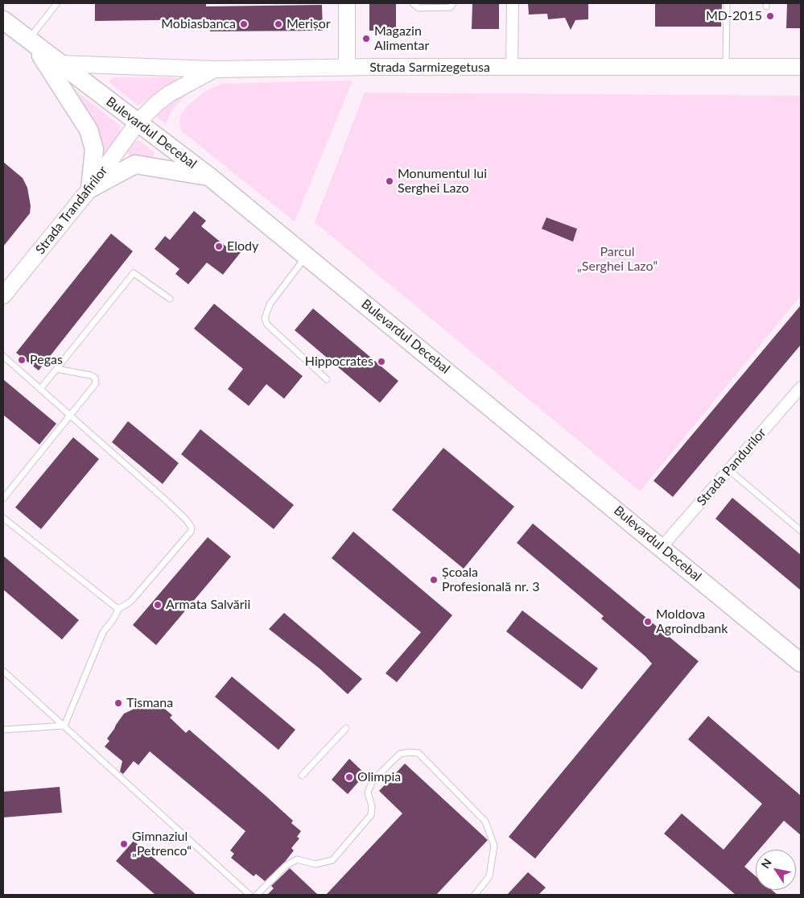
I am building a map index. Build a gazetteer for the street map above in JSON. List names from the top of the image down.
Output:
{
  "streets": {
    "main road": ["Strada Sarmizegetusa", "Bulevardul Decebal", "Strada Trandafirilor"],
    "street": ["Strada Pandurilor"]
  },
  "crossings": [
    ["Strada Sarmizegetusa", "Bulevardul Decebal"],
    ["Strada Sarmizegetusa", "Strada Trandafirilor"],
    ["Bulevardul Decebal", "Strada Trandafirilor"],
    ["Bulevardul Decebal", "Strada Pandurilor"]
  ],
  "parks": ["Parcul „Serghei Lazo”"],
  "places": [
    "MD-2015",
    "Mobiasbanca",
    "Merișor",
    "Magazin Alimentar",
    "Monumentul lui Serghei Lazo",
    "Elody",
    "Pegas",
    "Hippocrates",
    "Școala Profesională nr. 3",
    "Armata Salvării",
    "Moldova Agroindbank",
    "Tismana",
    "Olimpia",
    "Gimnaziul „Petrenco“"
  ],
  "north": "top left"
}
